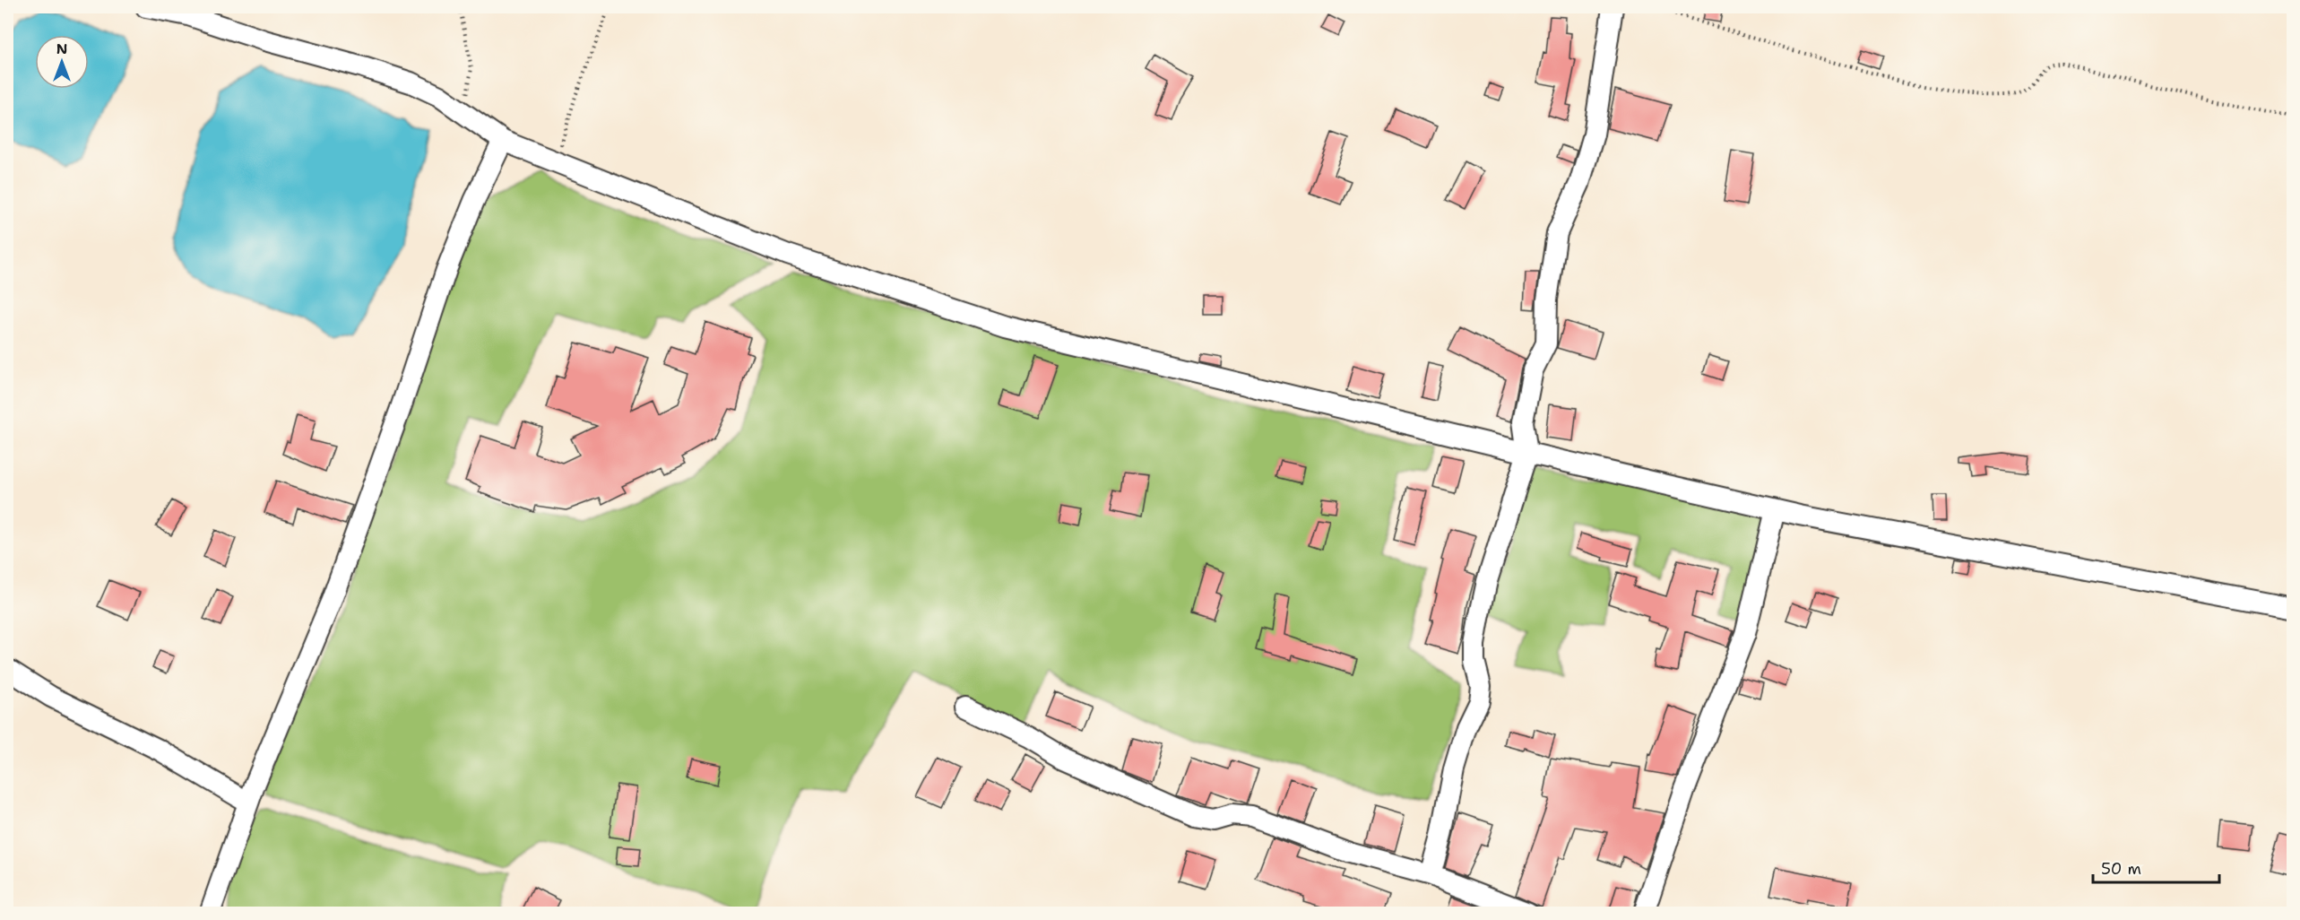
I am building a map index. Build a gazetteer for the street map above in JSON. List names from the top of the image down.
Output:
{
  "scale_bar": "50 m",
  "north": "top"
}
